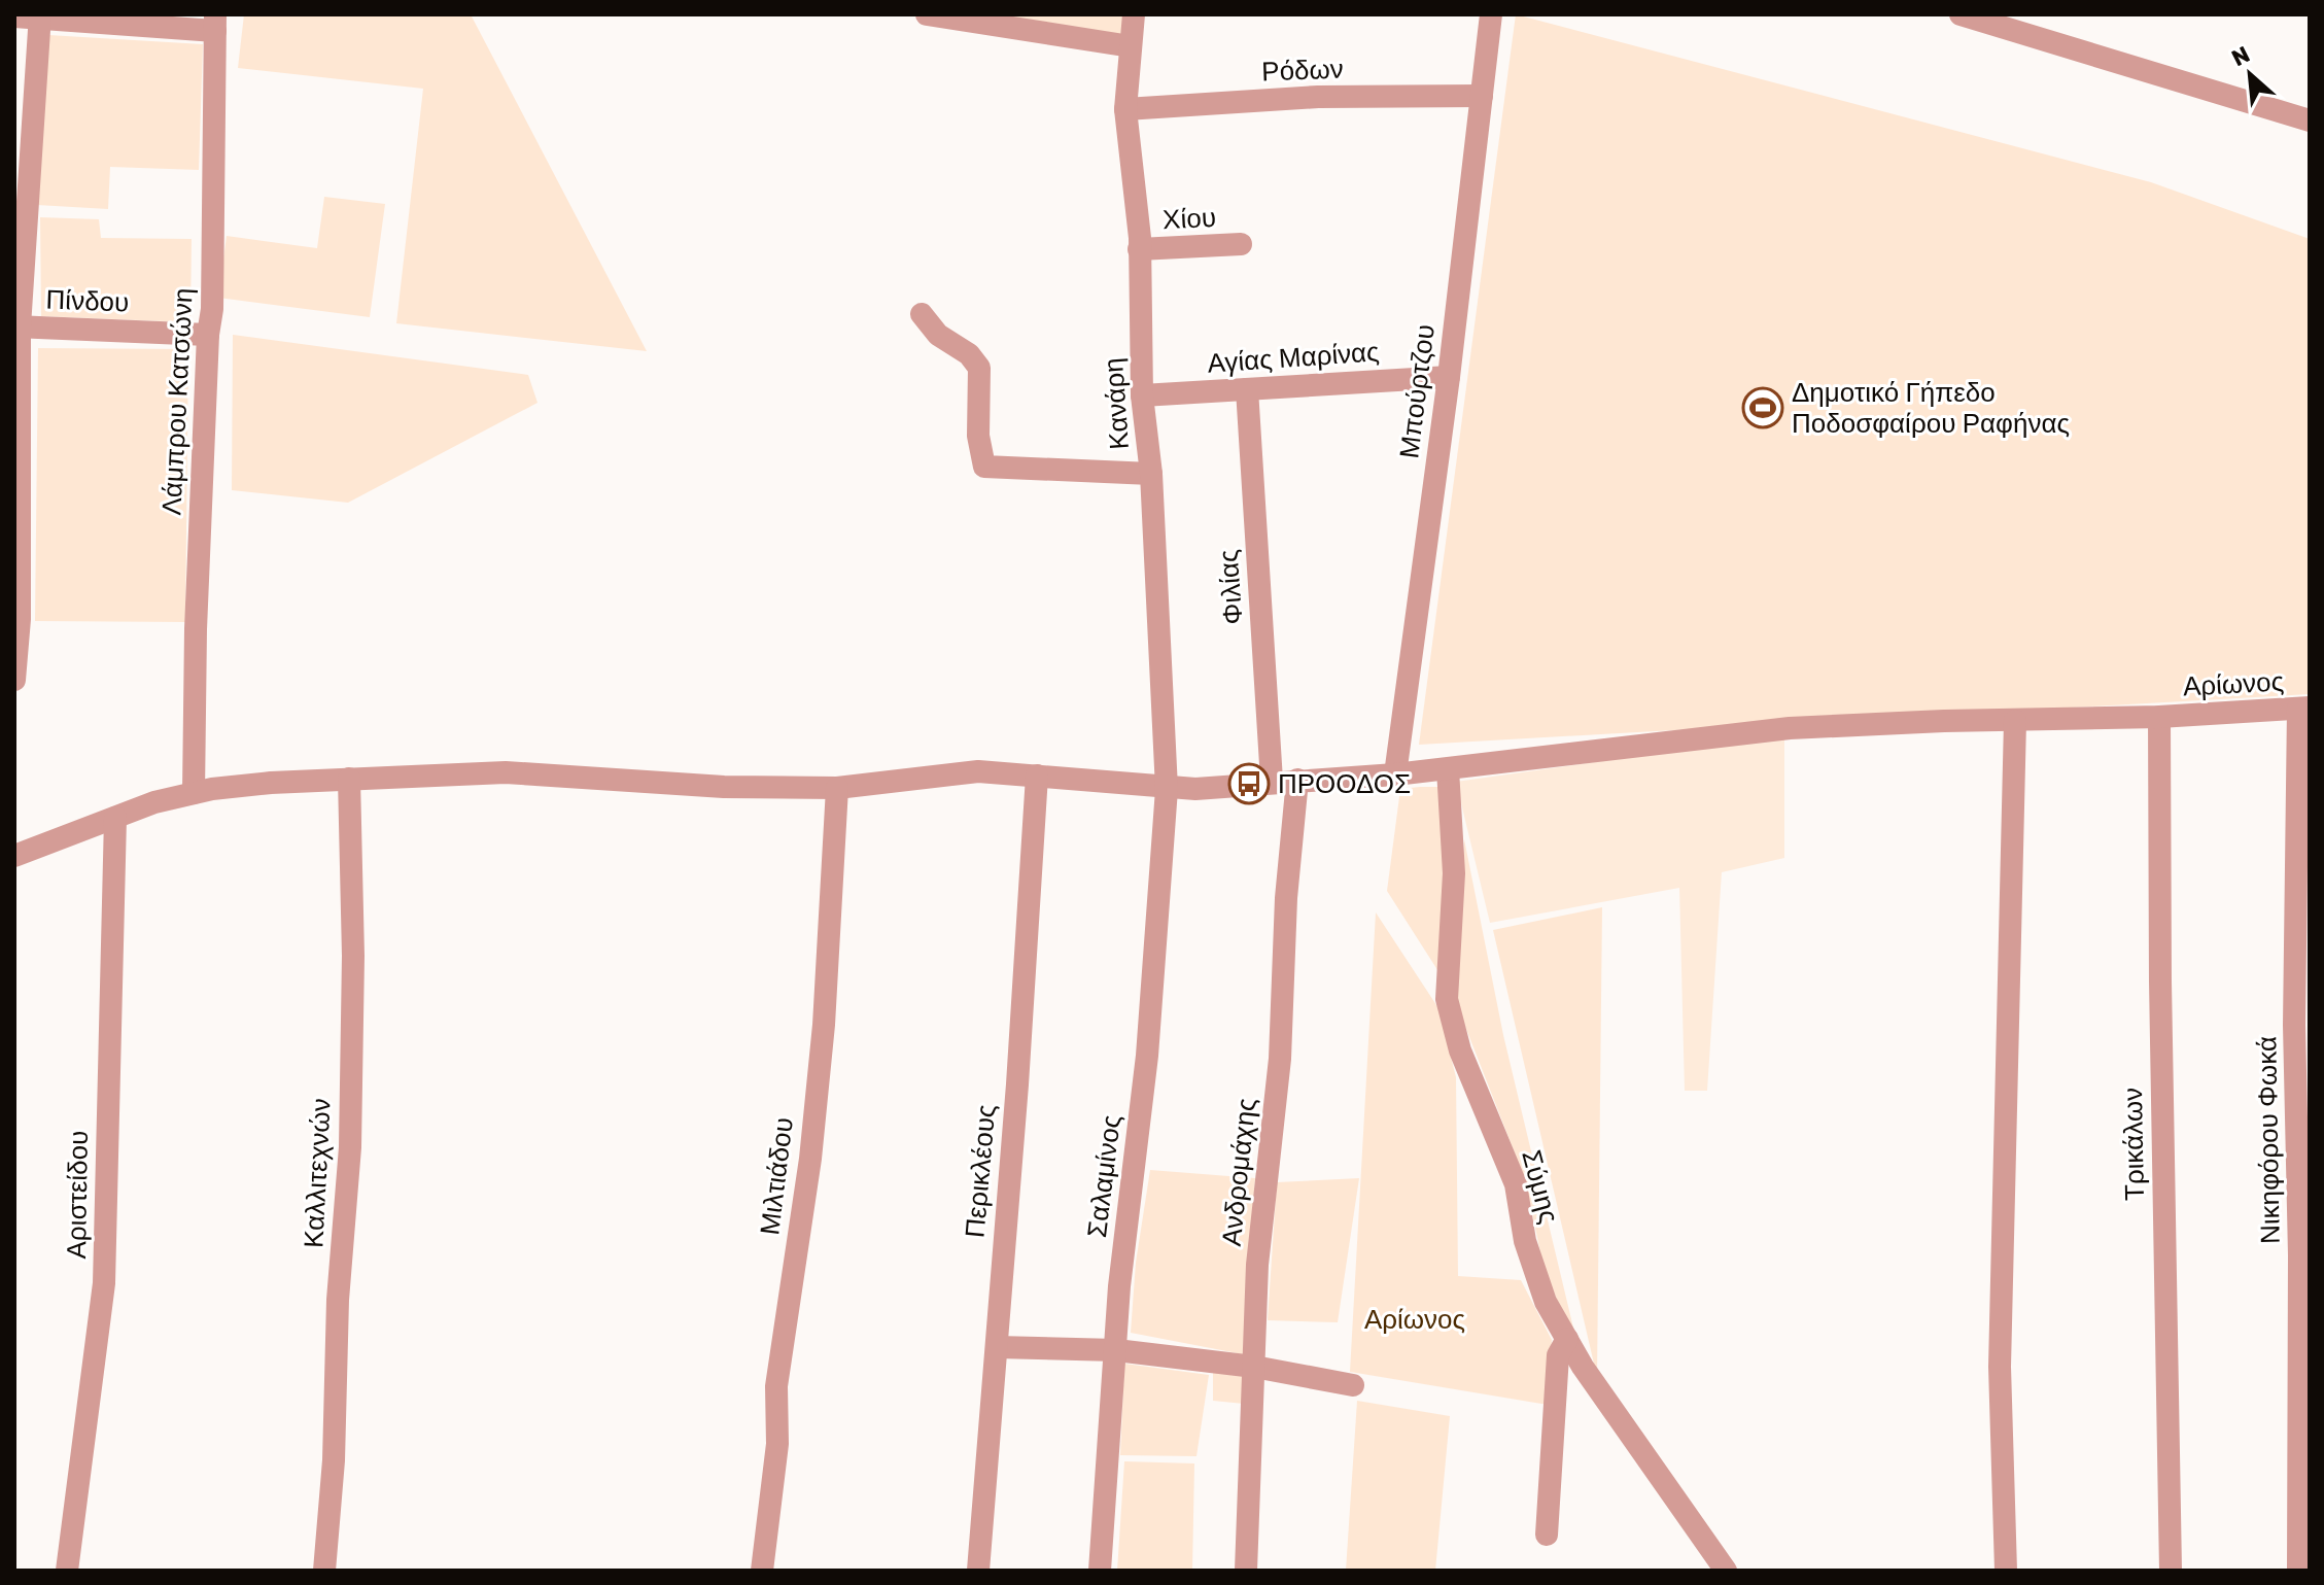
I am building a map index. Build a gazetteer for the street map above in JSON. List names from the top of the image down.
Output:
{
  "streets": {
    "street": [
      "Ρόδων",
      "Χίου",
      "Πίνδου",
      "Αγίας Μαρίνας",
      "Μπούρτζου",
      "Λάμπρου Κατσώνη",
      "Κανάρη",
      "Φιλίας",
      "Αρίωνος",
      "Νικηφόρου Φωκά",
      "Τρικάλων",
      "Περικλέους",
      "Ανδρομάχης",
      "Καλλιτεχνών",
      "Μιλτιάδου",
      "Σαλαμίνος",
      "Σύμης",
      "Αριστείδου"
    ]
  },
  "crossings": [
    ["Ρόδων", "Μπούρτζου"],
    ["Ρόδων", "Κανάρη"],
    ["Χίου", "Κανάρη"],
    ["Πίνδου", "Λάμπρου Κατσώνη"],
    ["Αγίας Μαρίνας", "Μπούρτζου"],
    ["Αγίας Μαρίνας", "Κανάρη"],
    ["Αγίας Μαρίνας", "Φιλίας"],
    ["Μπούρτζου", "Αρίωνος"],
    ["Λάμπρου Κατσώνη", "Αρίωνος"],
    ["Κανάρη", "Αρίωνος"],
    ["Κανάρη", "Σαλαμίνος"],
    ["Φιλίας", "Αρίωνος"],
    ["Αρίωνος", "Νικηφόρου Φωκά"],
    ["Αρίωνος", "Τρικάλων"],
    ["Αρίωνος", "Περικλέους"],
    ["Αρίωνος", "Ανδρομάχης"],
    ["Αρίωνος", "Καλλιτεχνών"],
    ["Αρίωνος", "Μιλτιάδου"],
    ["Αρίωνος", "Σαλαμίνος"],
    ["Αρίωνος", "Σύμης"],
    ["Αρίωνος", "Αριστείδου"]
  ],
  "parks": ["Αρίωνος"],
  "places": {
    "sports": ["Δημοτικό Γήπεδο Ποδοσφαίρου Ραφήνας"],
    "bus stop": ["ΠΡΟΟΔΟΣ"]
  },
  "north": "top left"
}
